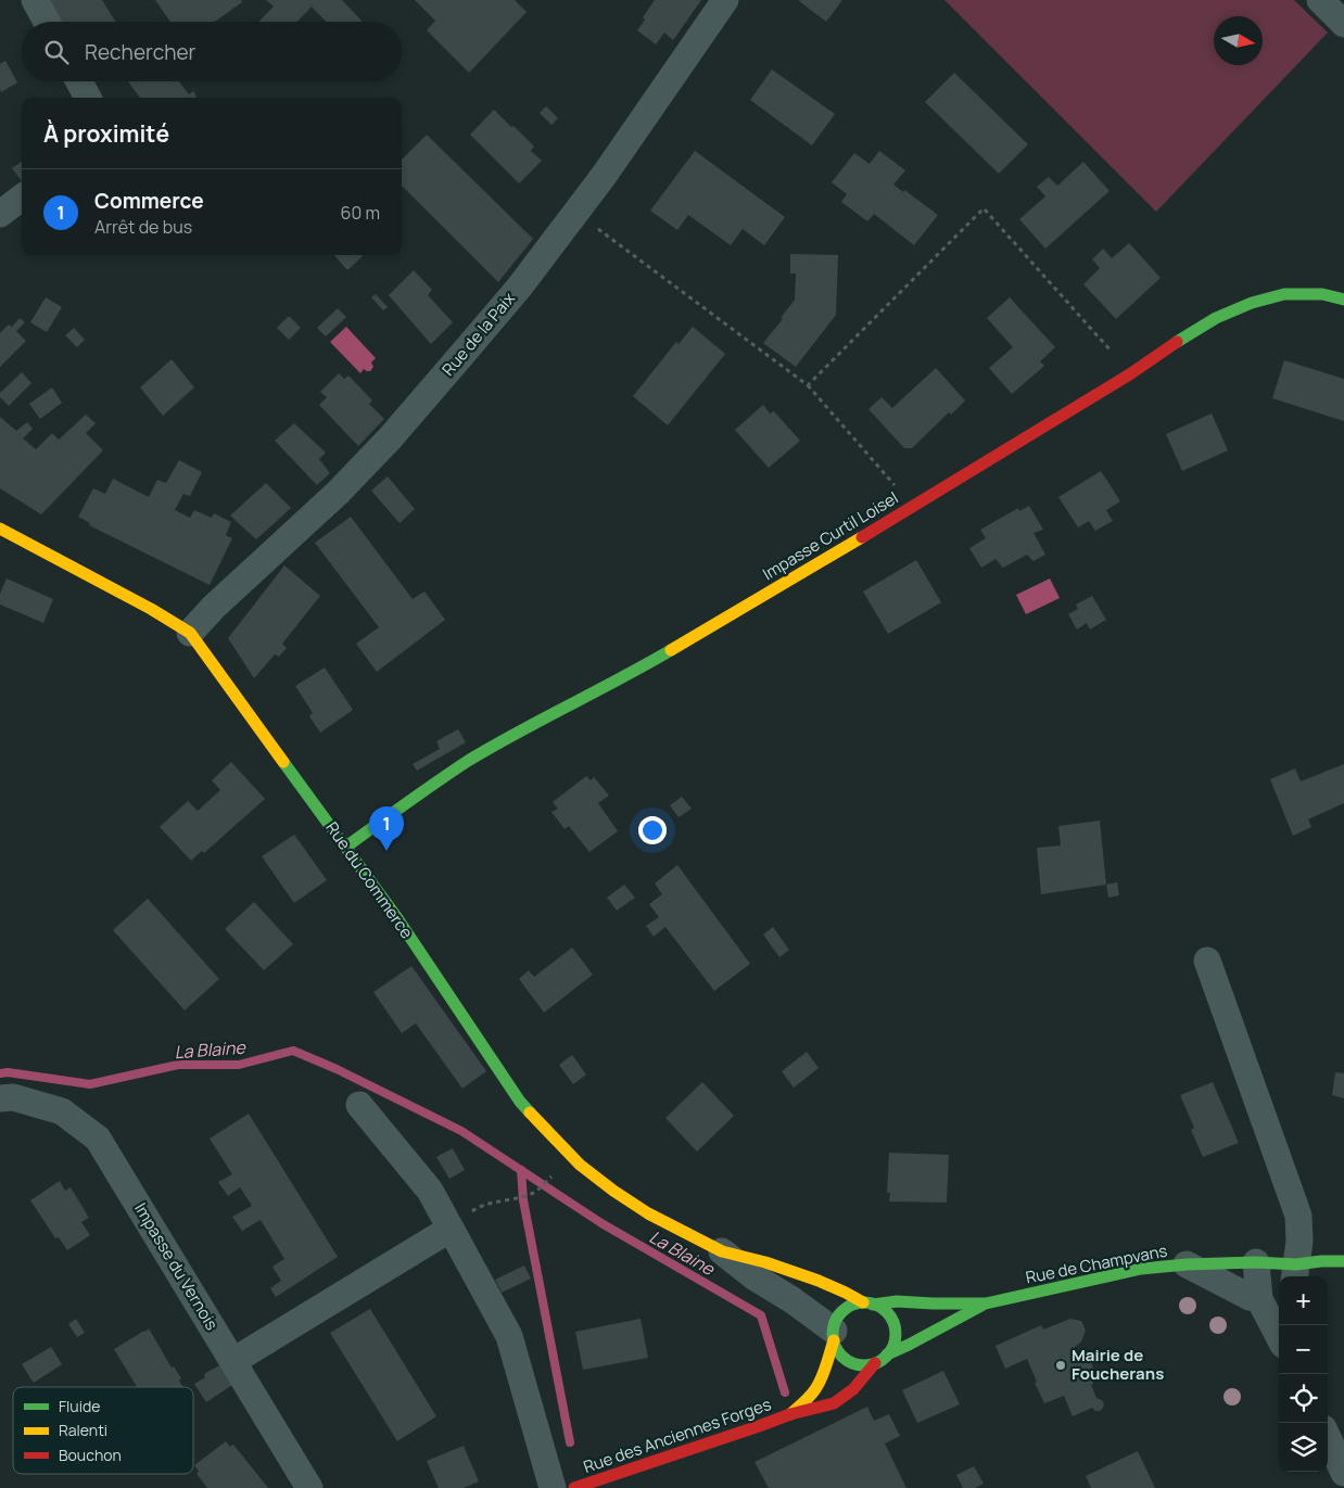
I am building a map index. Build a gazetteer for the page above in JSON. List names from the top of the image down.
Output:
{
  "streets": {
    "street": [
      "Rue de la Paix",
      "Impasse Curtil Loisel",
      "Rue du Commerce",
      "Rue de Champvans",
      "Impasse du Vernois",
      "Rue des Anciennes Forges"
    ]
  },
  "crossings": [
    ["Rue de la Paix", "Rue du Commerce"],
    ["Impasse Curtil Loisel", "Rue du Commerce"],
    ["Rue du Commerce", "Rue de Champvans"],
    ["Rue du Commerce", "Rue des Anciennes Forges"],
    ["Rue de Champvans", "Rue des Anciennes Forges"]
  ],
  "water": ["La Blaine"],
  "places": ["Mairie de Foucherans"],
  "legend": ["Fluide", "Ralenti", "Bouchon"],
  "north": "right",
  "page": {
    "search": "Rechercher",
    "heading": "À proximité",
    "list": [
      {
        "mark": "1",
        "name": "Commerce",
        "note": "Arrêt de bus",
        "value": "60 m"
      }
    ],
    "pins": "1",
    "map_buttons": ["+", "−"]
  }
}
